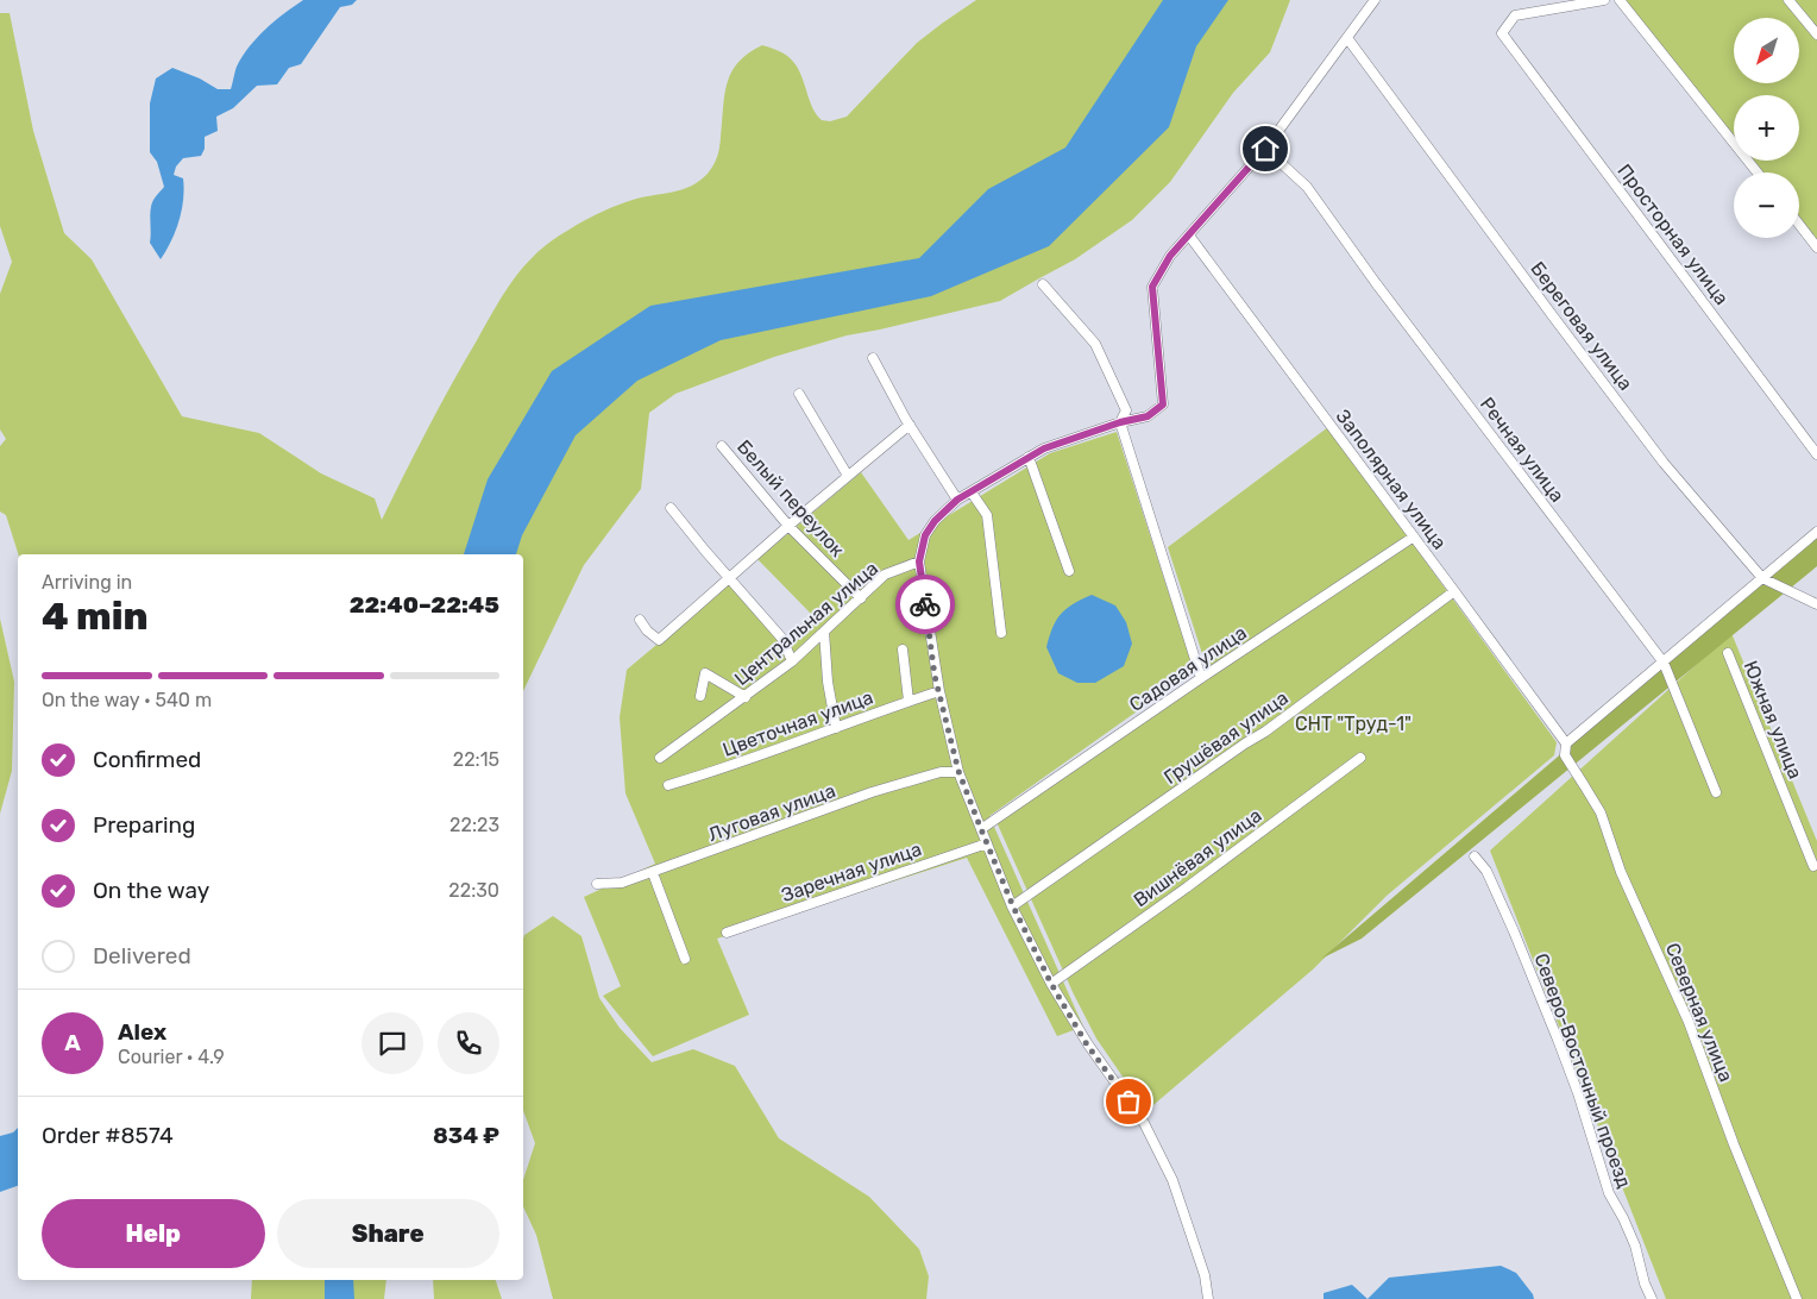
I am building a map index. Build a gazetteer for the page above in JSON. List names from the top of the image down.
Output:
{
  "streets": {
    "street": [
      "Просторная улица",
      "Береговая улица",
      "Речная улица",
      "Заполярная улица",
      "Белый переулок",
      "Центральная улица",
      "Садовая улица",
      "Южная улица",
      "Цветочная улица",
      "Грушёвая улица",
      "Луговая улица",
      "Вишнёвая улица",
      "Заречная улица",
      "Северная улица",
      "Северо-Восточный проезд"
    ]
  },
  "crossings": [
    ["Заполярная улица", "Садовая улица"],
    ["Заполярная улица", "Грушёвая улица"],
    ["Заполярная улица", "Северная улица"],
    ["Белый переулок", "Центральная улица"]
  ],
  "parks": ["СНТ \"Труд-1\""],
  "north": "bottom left",
  "page": {
    "map_buttons": ["+", "−"],
    "heading": ["4 min", "Arriving in", "22:40–22:45"],
    "panel": [
      "Alex",
      "Courier · 4.9",
      "Order #8574",
      "834 ₽"
    ],
    "bar": "On the way · 540 m",
    "list": [
      ["Confirmed", "22:15"],
      ["Preparing", "22:23"],
      ["On the way", "22:30"],
      "Delivered"
    ],
    "round": "A",
    "buttons": ["Help", "Share"]
  }
}
